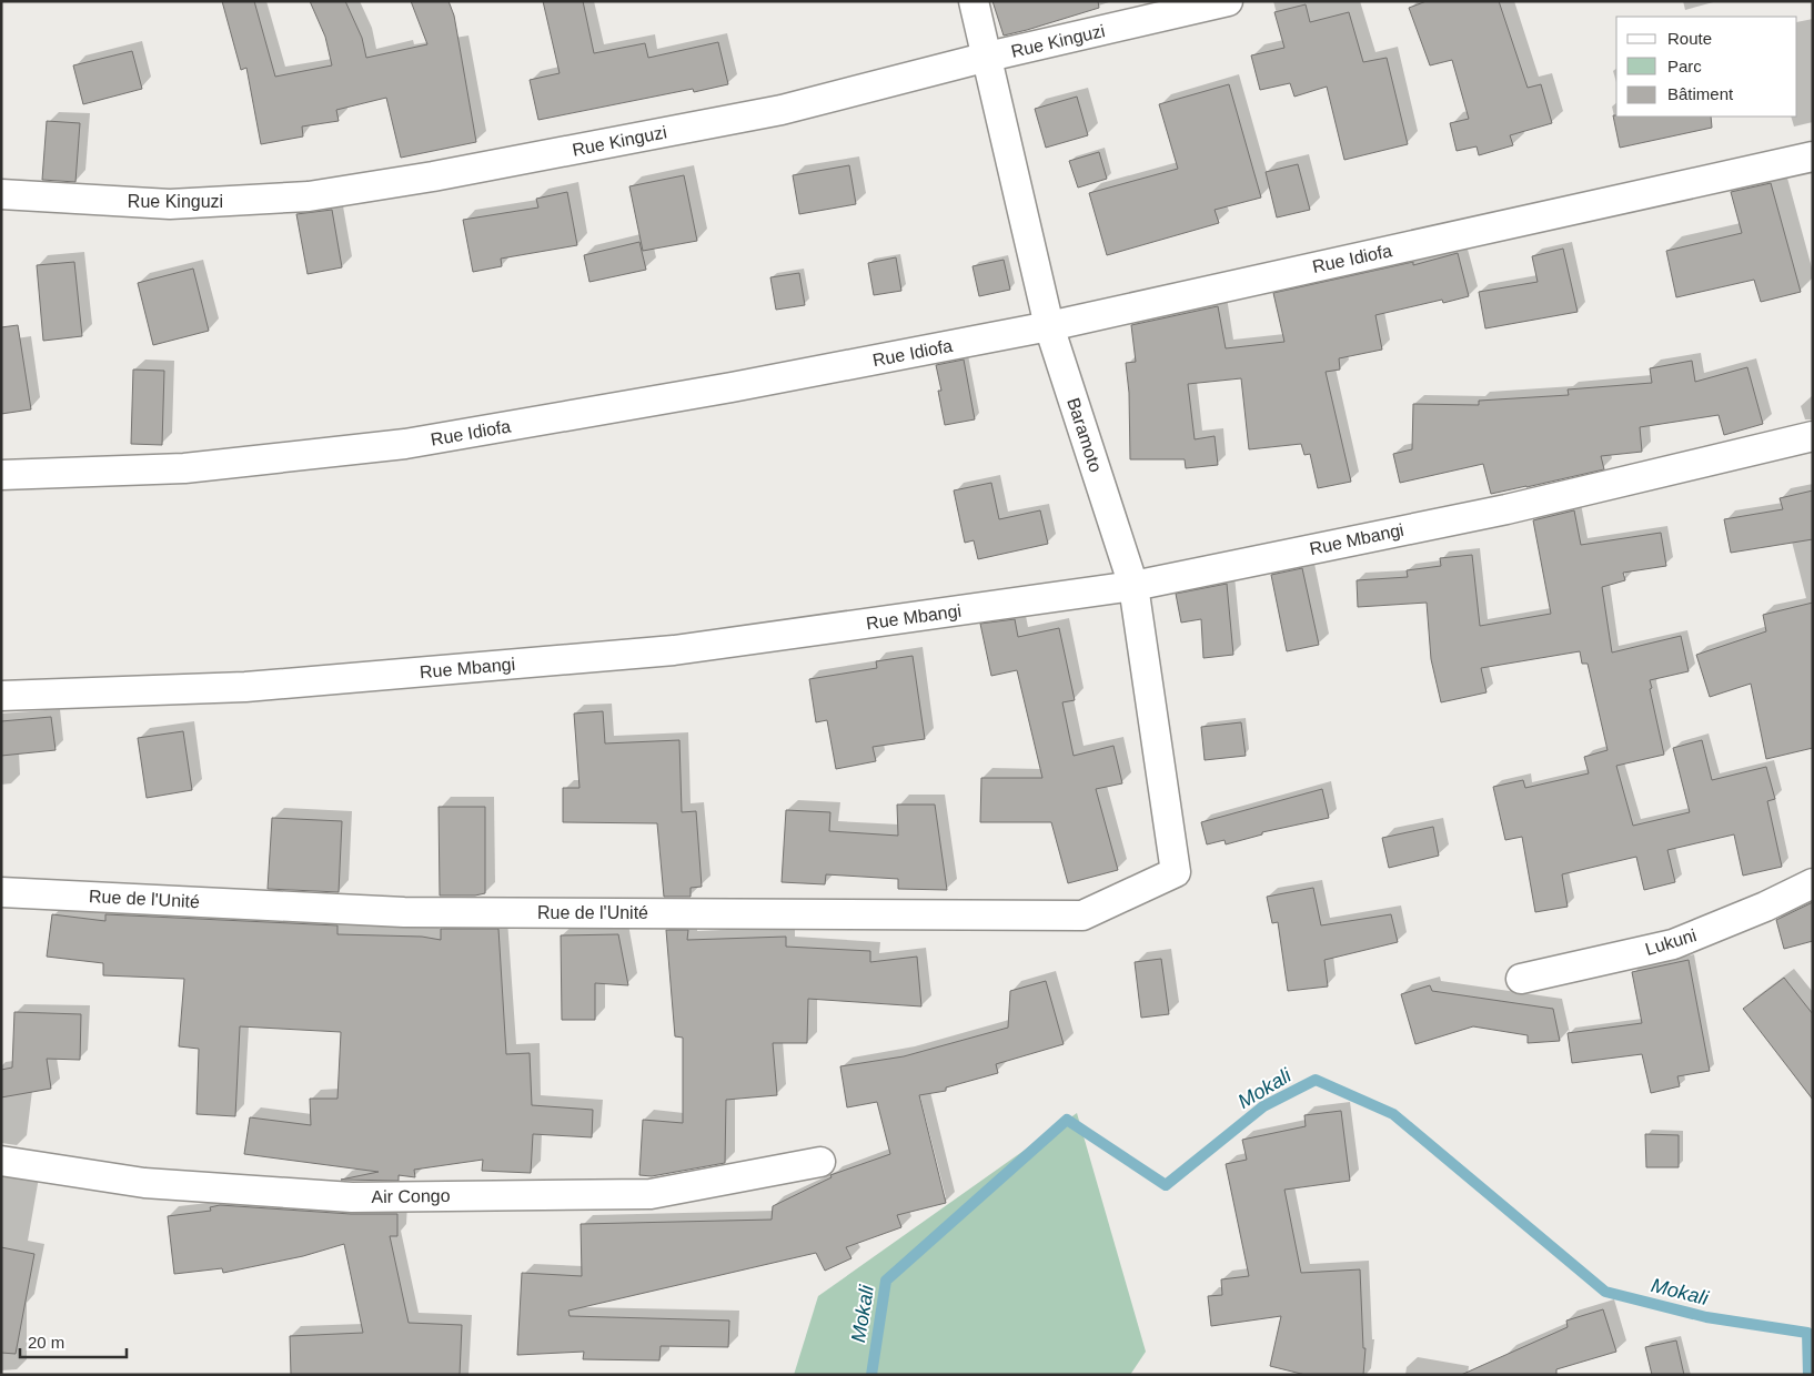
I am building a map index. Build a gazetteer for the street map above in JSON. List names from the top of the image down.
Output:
{
  "streets": {
    "street": [
      "Rue Kinguzi",
      "Rue Idiofa",
      "Baramoto",
      "Rue Mbangi",
      "Rue de l'Unité",
      "Lukuni",
      "Air Congo"
    ]
  },
  "crossings": [
    ["Rue Kinguzi", "Baramoto"],
    ["Rue Idiofa", "Baramoto"],
    ["Baramoto", "Rue Mbangi"],
    ["Baramoto", "Rue de l'Unité"]
  ],
  "water": ["Mokali"],
  "legend": ["Route", "Parc", "Bâtiment"],
  "scale_bar": "20 m"
}
